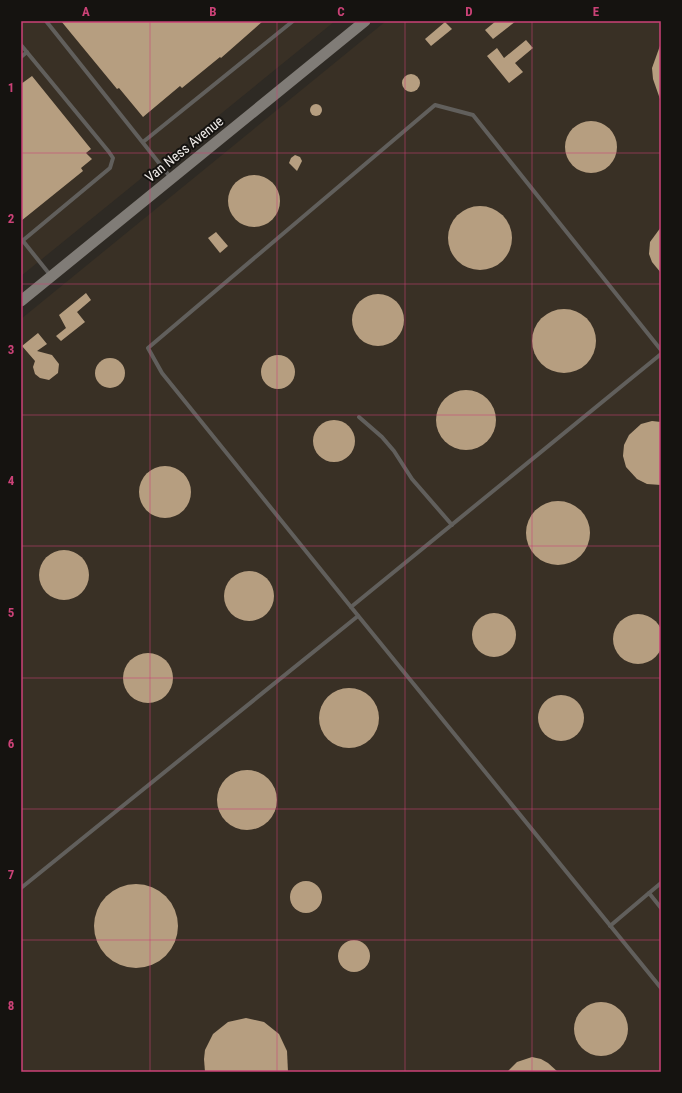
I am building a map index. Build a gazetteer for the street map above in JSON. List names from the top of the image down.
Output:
{
  "streets": {
    "main road": ["Van Ness Avenue"]
  },
  "grid": {
    "columns": [
      "A",
      "B",
      "C",
      "D",
      "E"
    ],
    "rows": [
      "1",
      "2",
      "3",
      "4",
      "5",
      "6",
      "7",
      "8"
    ]
  }
}
